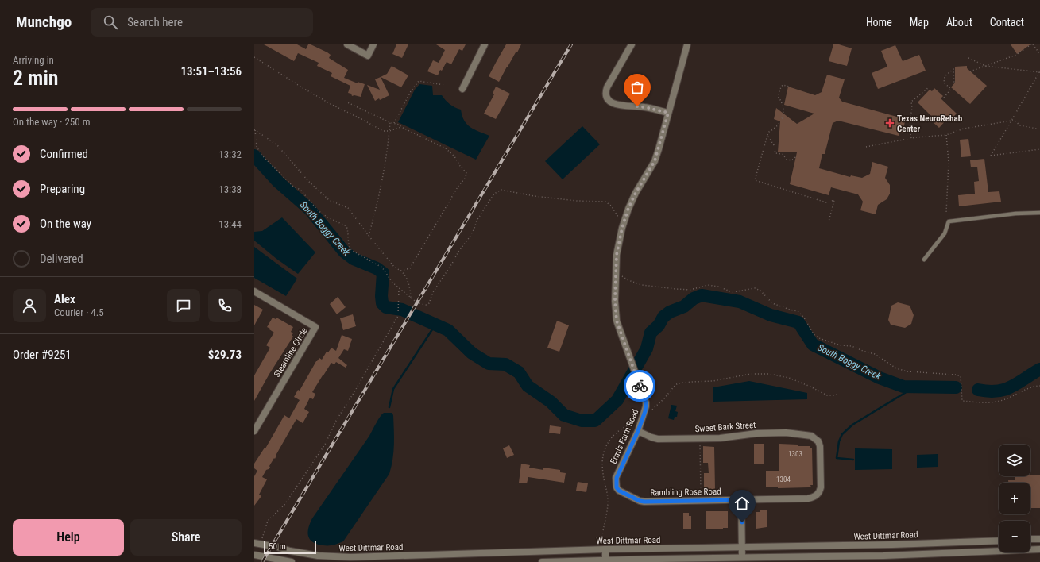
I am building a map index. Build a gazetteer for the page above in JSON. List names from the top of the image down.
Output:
{
  "streets": {
    "street": [
      "Steamline Circle",
      "Sweet Bark Street",
      "Ermis Farm Road",
      "Rambling Rose Road",
      "West Dittmar Road"
    ]
  },
  "crossings": [
    ["Sweet Bark Street", "Ermis Farm Road"],
    ["Sweet Bark Street", "Rambling Rose Road"],
    ["Ermis Farm Road", "Rambling Rose Road"]
  ],
  "water": ["South Boggy Creek"],
  "places": {
    "health": ["Texas NeuroRehab Center"]
  },
  "house_numbers": ["1303", "1304"],
  "scale_bar": "50 m",
  "page": {
    "header": "Munchgo",
    "search": "Search here",
    "nav": [
      "Home",
      "Map",
      "About",
      "Contact"
    ],
    "heading": ["2 min", "Arriving in", "13:51–13:56"],
    "panel": [
      "Alex",
      "Courier · 4.5",
      "Order #9251",
      "$29.73"
    ],
    "bar": "On the way · 250 m",
    "list": [
      ["Confirmed", "13:32"],
      ["Preparing", "13:38"],
      ["On the way", "13:44"],
      "Delivered"
    ],
    "map_buttons": ["+", "−"],
    "buttons": ["Help", "Share"],
    "scale": "50 m"
  }
}
